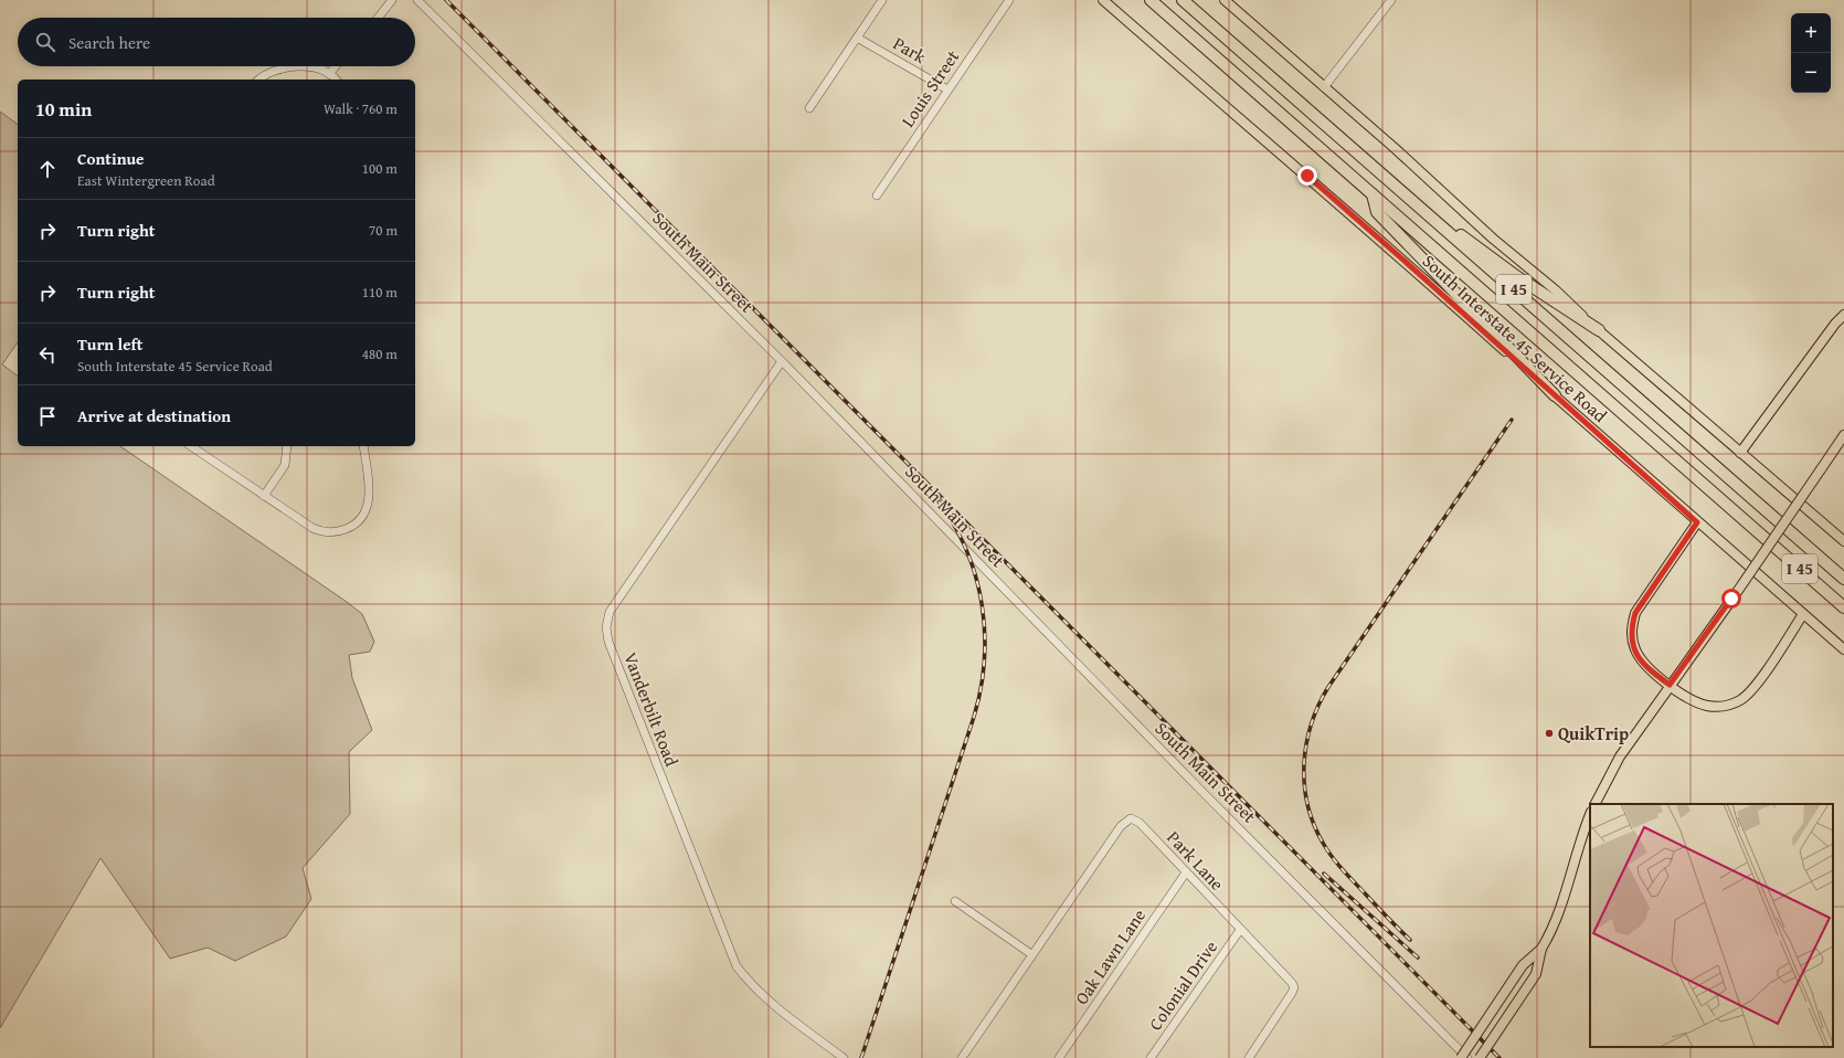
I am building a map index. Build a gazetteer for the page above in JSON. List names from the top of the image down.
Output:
{
  "streets": {
    "highway": ["I 45"],
    "main road": ["South Interstate 45 Service Road"],
    "street": [
      "Park",
      "Louis Street",
      "South Main Street",
      "Vanderbilt Road",
      "Park Lane",
      "Oak Lawn Lane",
      "Colonial Drive"
    ]
  },
  "crossings": [
    ["Park", "Louis Street"],
    ["South Main Street", "Vanderbilt Road"],
    ["Park Lane", "Oak Lawn Lane"],
    ["Park Lane", "Colonial Drive"]
  ],
  "places": ["QuikTrip"],
  "page": {
    "map_buttons": ["+", "−"],
    "search": "Search here",
    "heading": ["10 min", "Walk · 760 m"],
    "list": [
      ["Continue", "East Wintergreen Road", "100 m"],
      ["Turn right", "70 m"],
      ["Turn right", "110 m"],
      ["Turn left", "South Interstate 45 Service Road", "480 m"],
      "Arrive at destination"
    ]
  }
}
